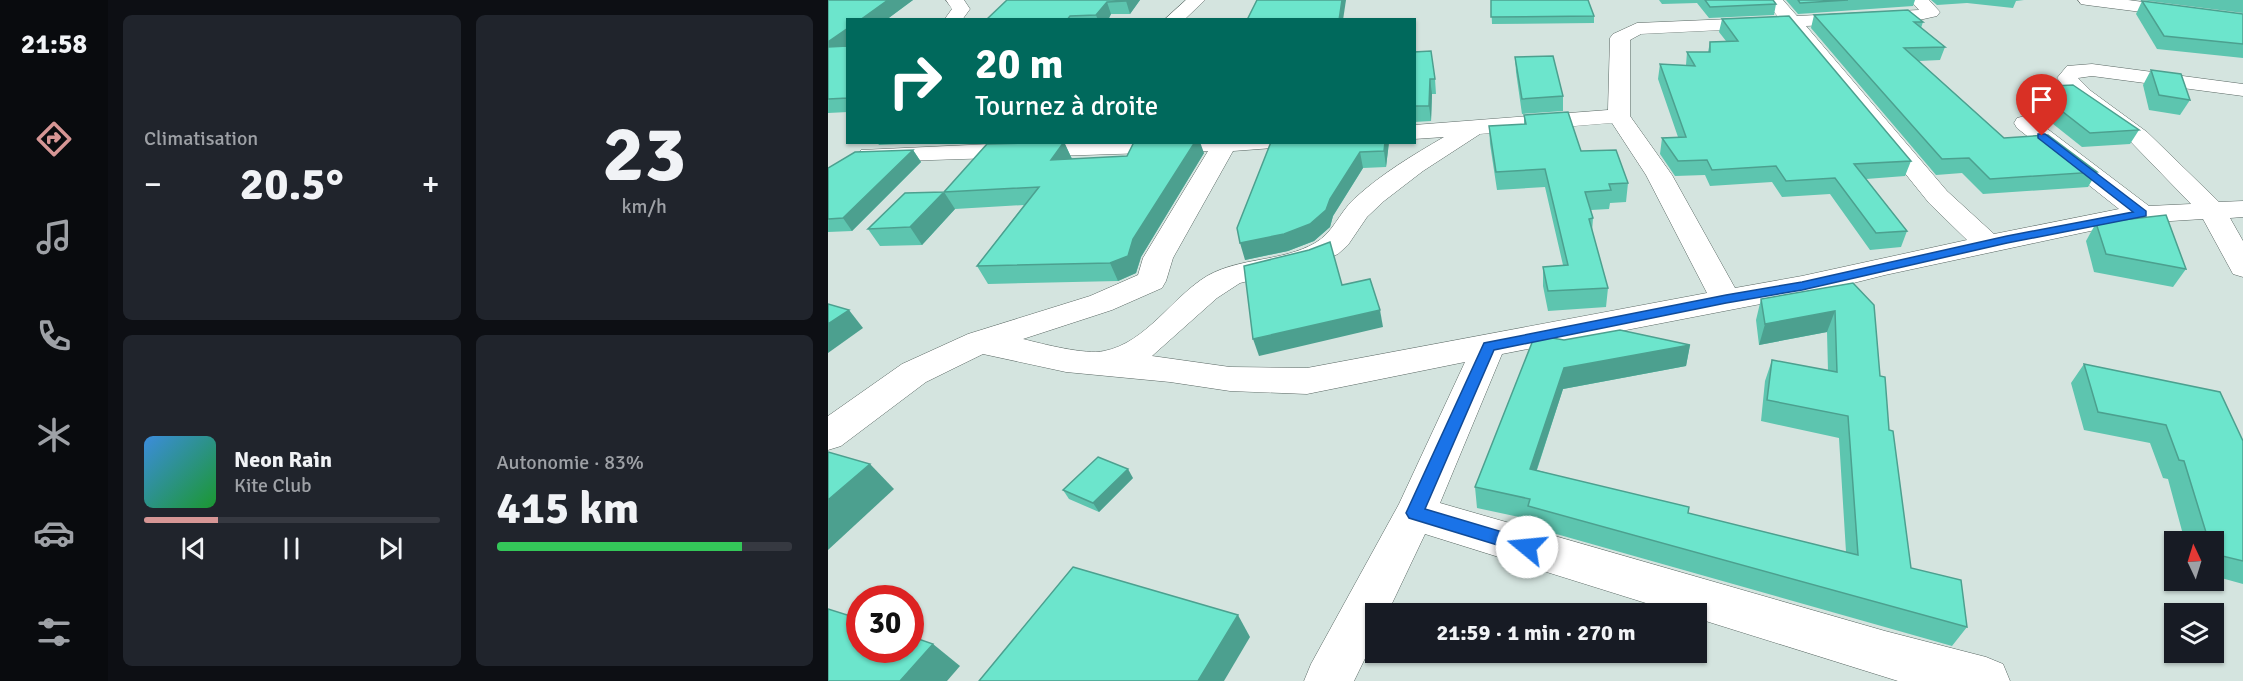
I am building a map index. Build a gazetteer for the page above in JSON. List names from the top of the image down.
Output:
{
  "north": "top",
  "page": {
    "tabs": "21:58",
    "tile": [
      "Climatisation",
      ["23", "km/h"],
      ["Autonomie · 83%", "415 km"]
    ],
    "turn": ["20 m", "Tournez à droite"],
    "heat": ["−", "20.5°", "+"],
    "song": ["Neon Rain", "Kite Club"],
    "limit": "30",
    "trip": "21:59 · 1 min · 270 m"
  }
}
